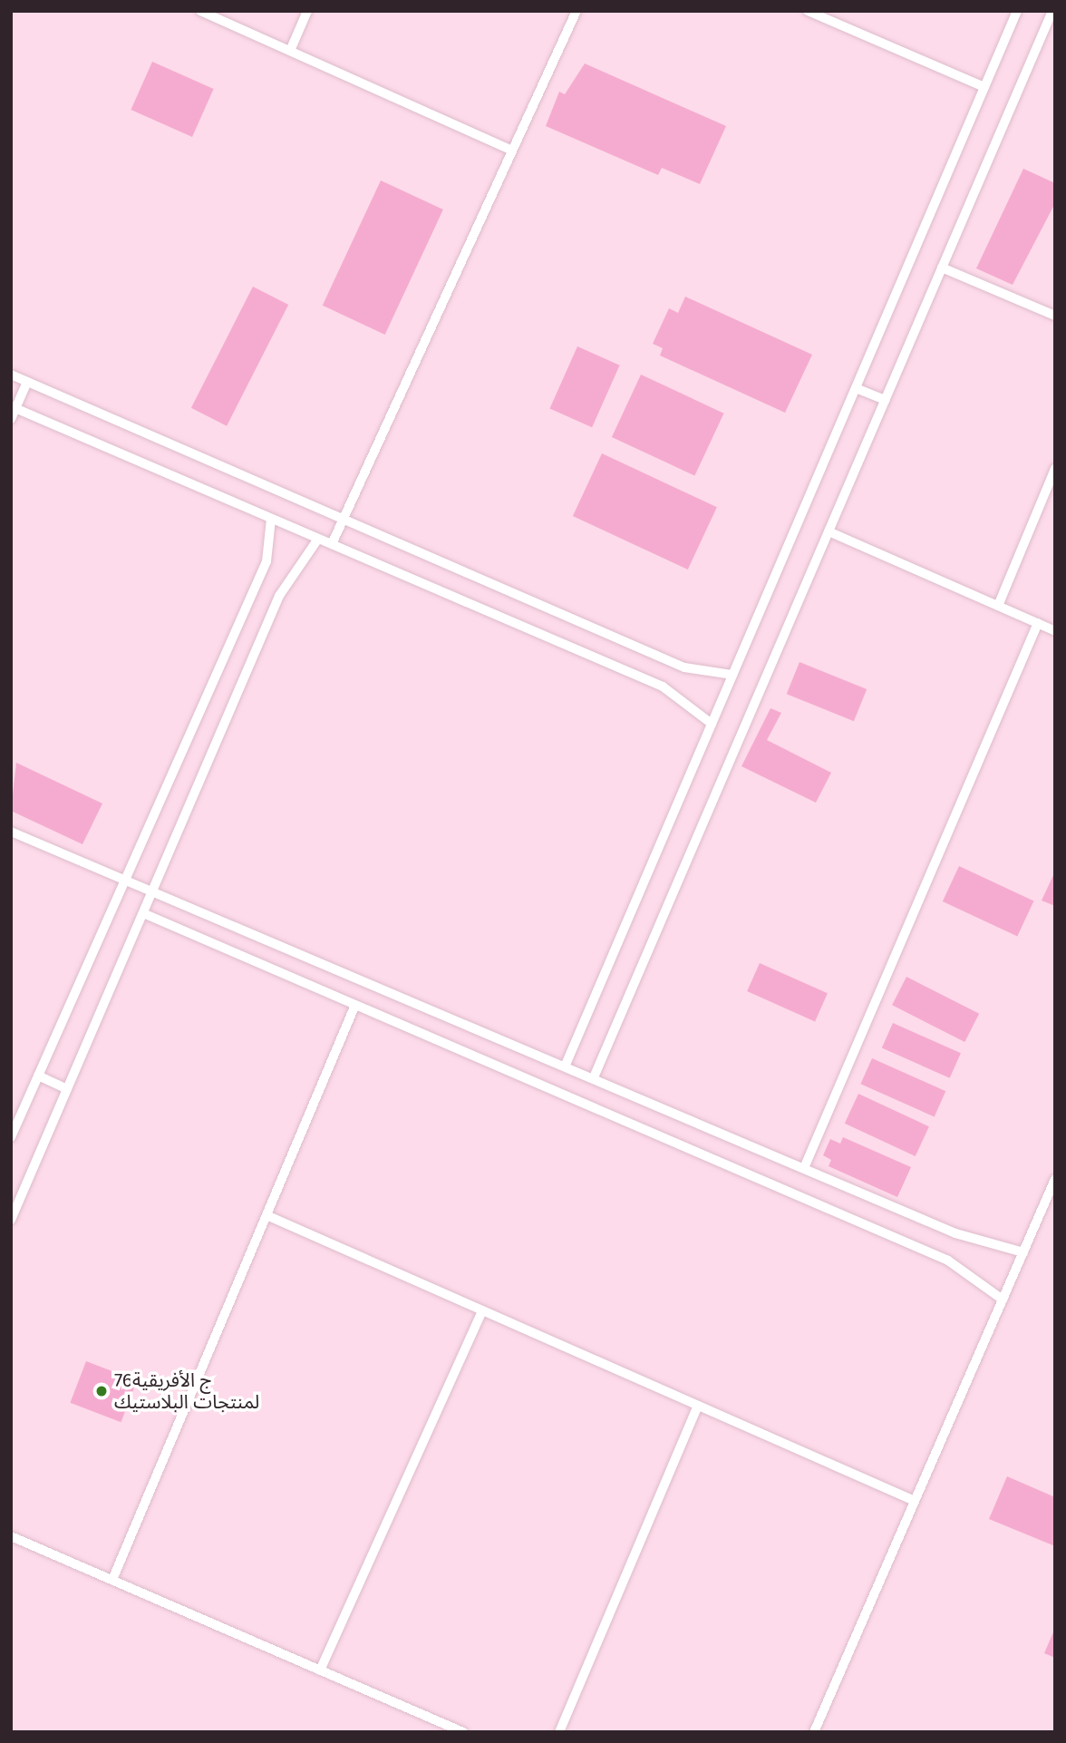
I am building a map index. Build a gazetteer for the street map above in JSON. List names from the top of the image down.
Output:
{
  "places": ["76ج الأفريقية لمنتجات البلاستيك"]
}
